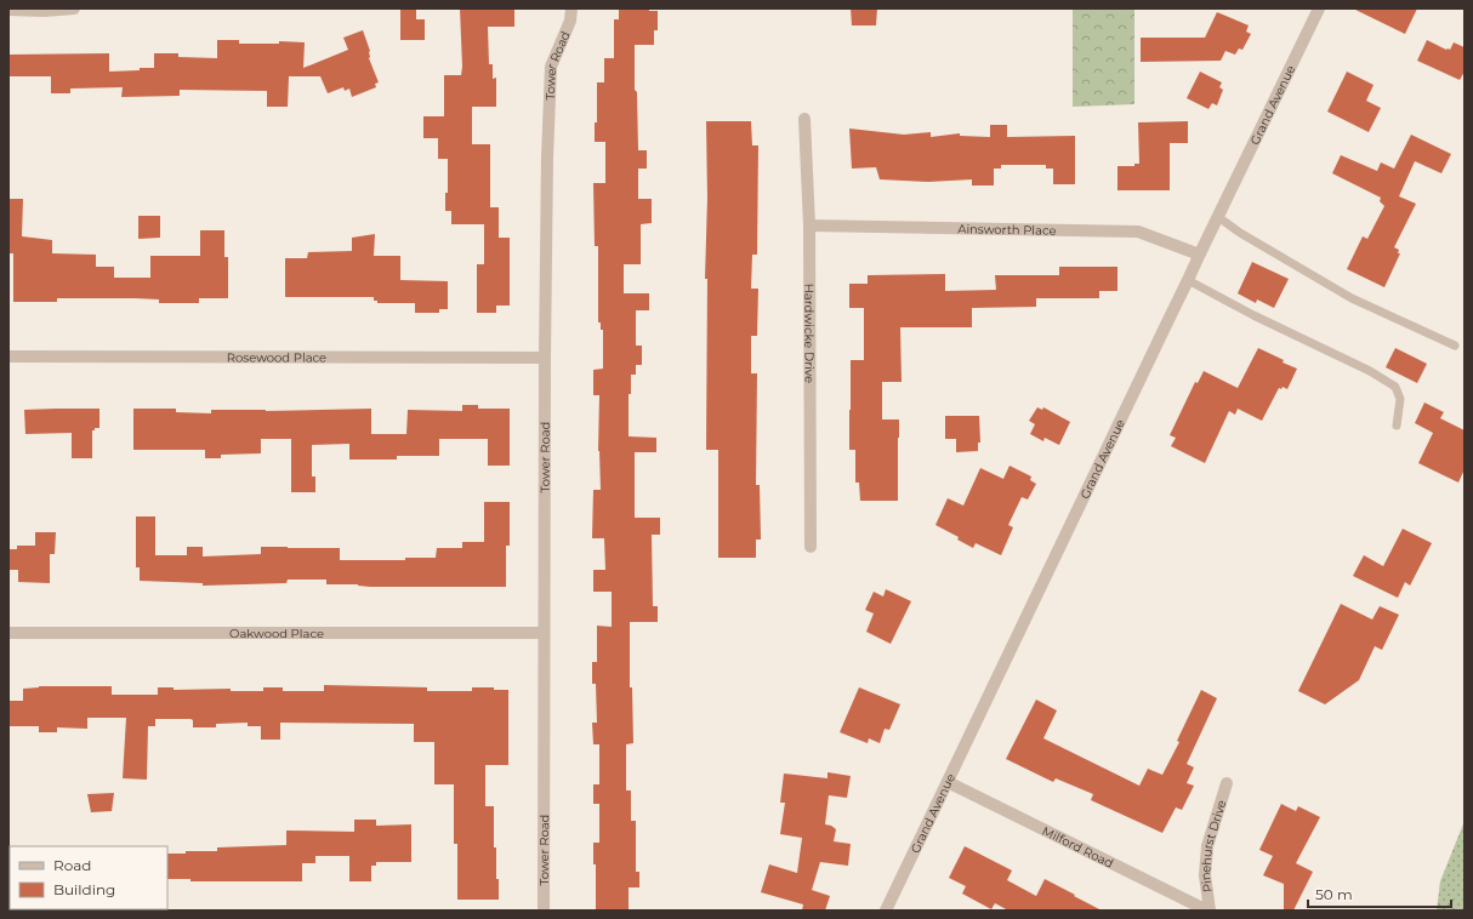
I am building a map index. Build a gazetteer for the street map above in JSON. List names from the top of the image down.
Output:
{
  "streets": {
    "street": [
      "Tower Road",
      "Grand Avenue",
      "Ainsworth Place",
      "Hardwicke Drive",
      "Rosewood Place",
      "Oakwood Place",
      "Milford Road",
      "Pinehurst Drive"
    ]
  },
  "crossings": [
    ["Tower Road", "Rosewood Place"],
    ["Tower Road", "Oakwood Place"],
    ["Grand Avenue", "Ainsworth Place"],
    ["Grand Avenue", "Milford Road"],
    ["Ainsworth Place", "Hardwicke Drive"],
    ["Milford Road", "Pinehurst Drive"]
  ],
  "legend": ["Road", "Building"],
  "scale_bar": "50 m"
}
